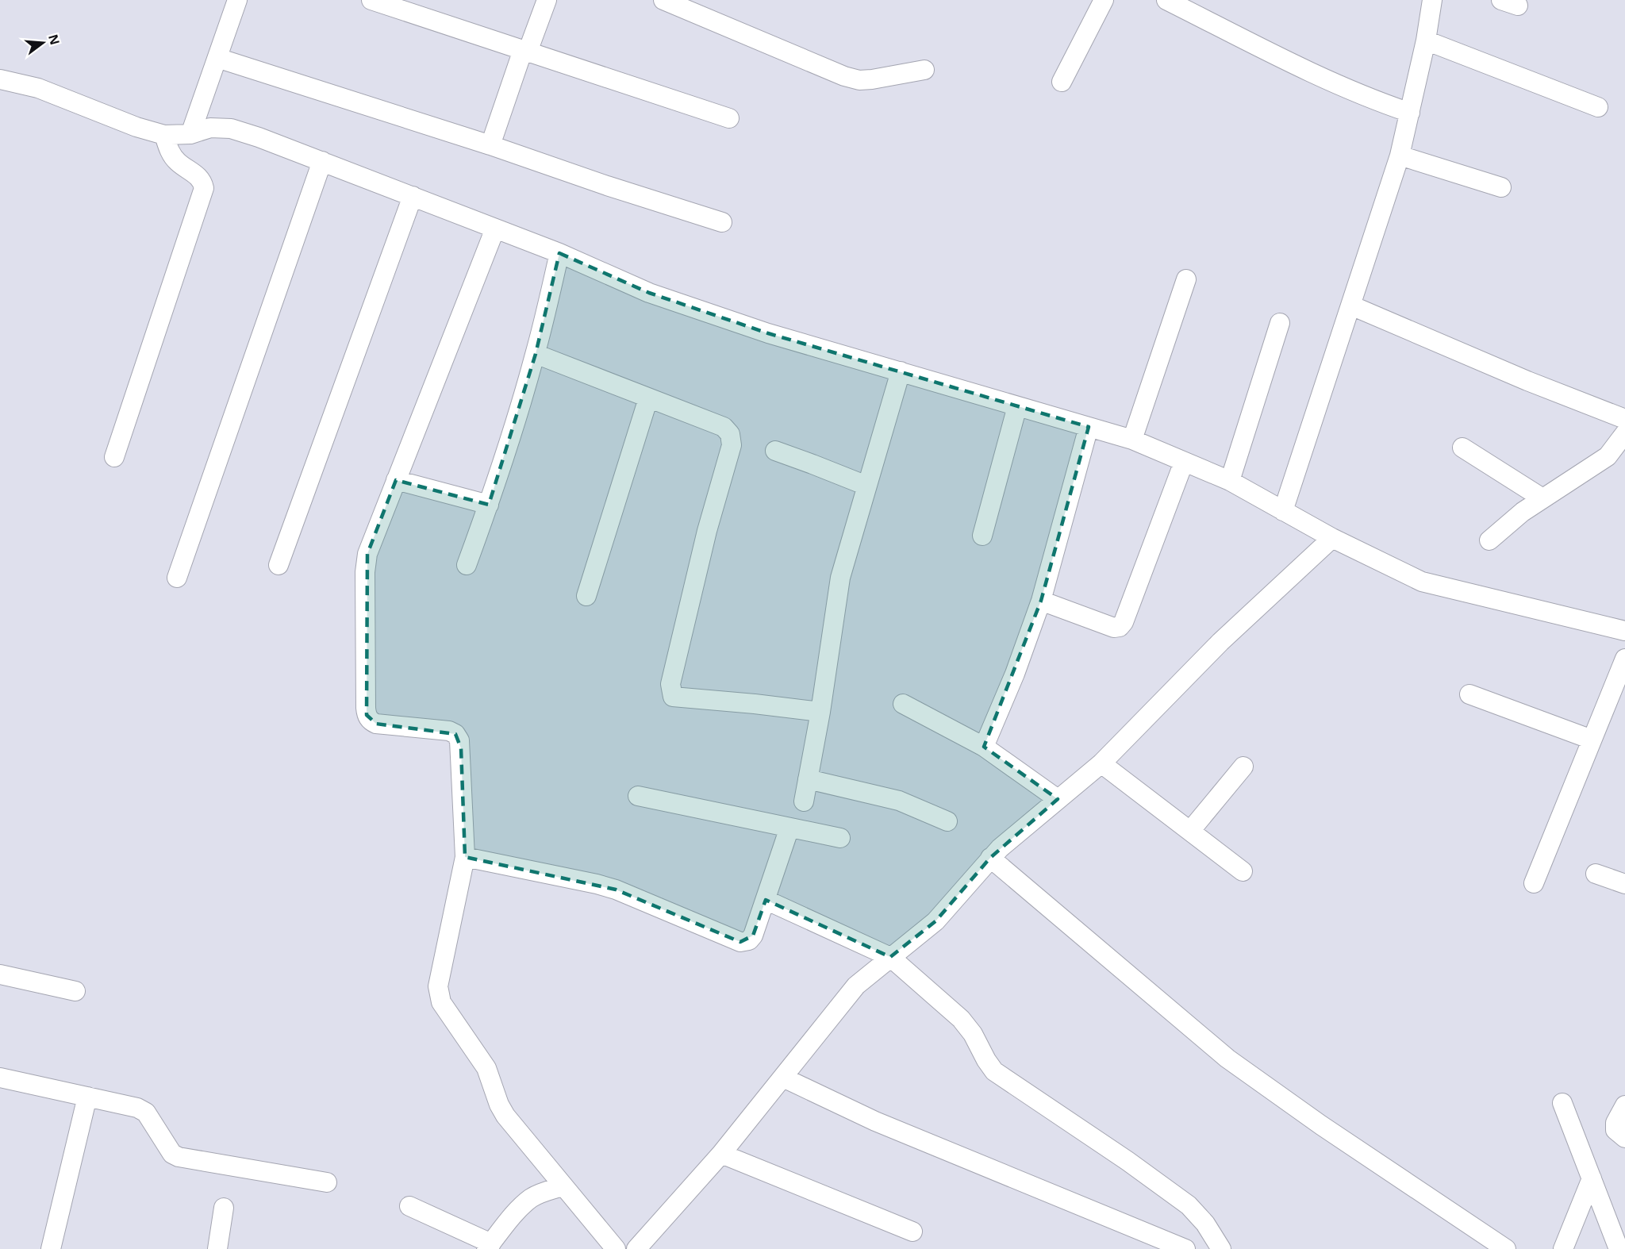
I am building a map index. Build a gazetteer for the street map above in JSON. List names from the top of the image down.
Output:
{
  "north": "right"
}
